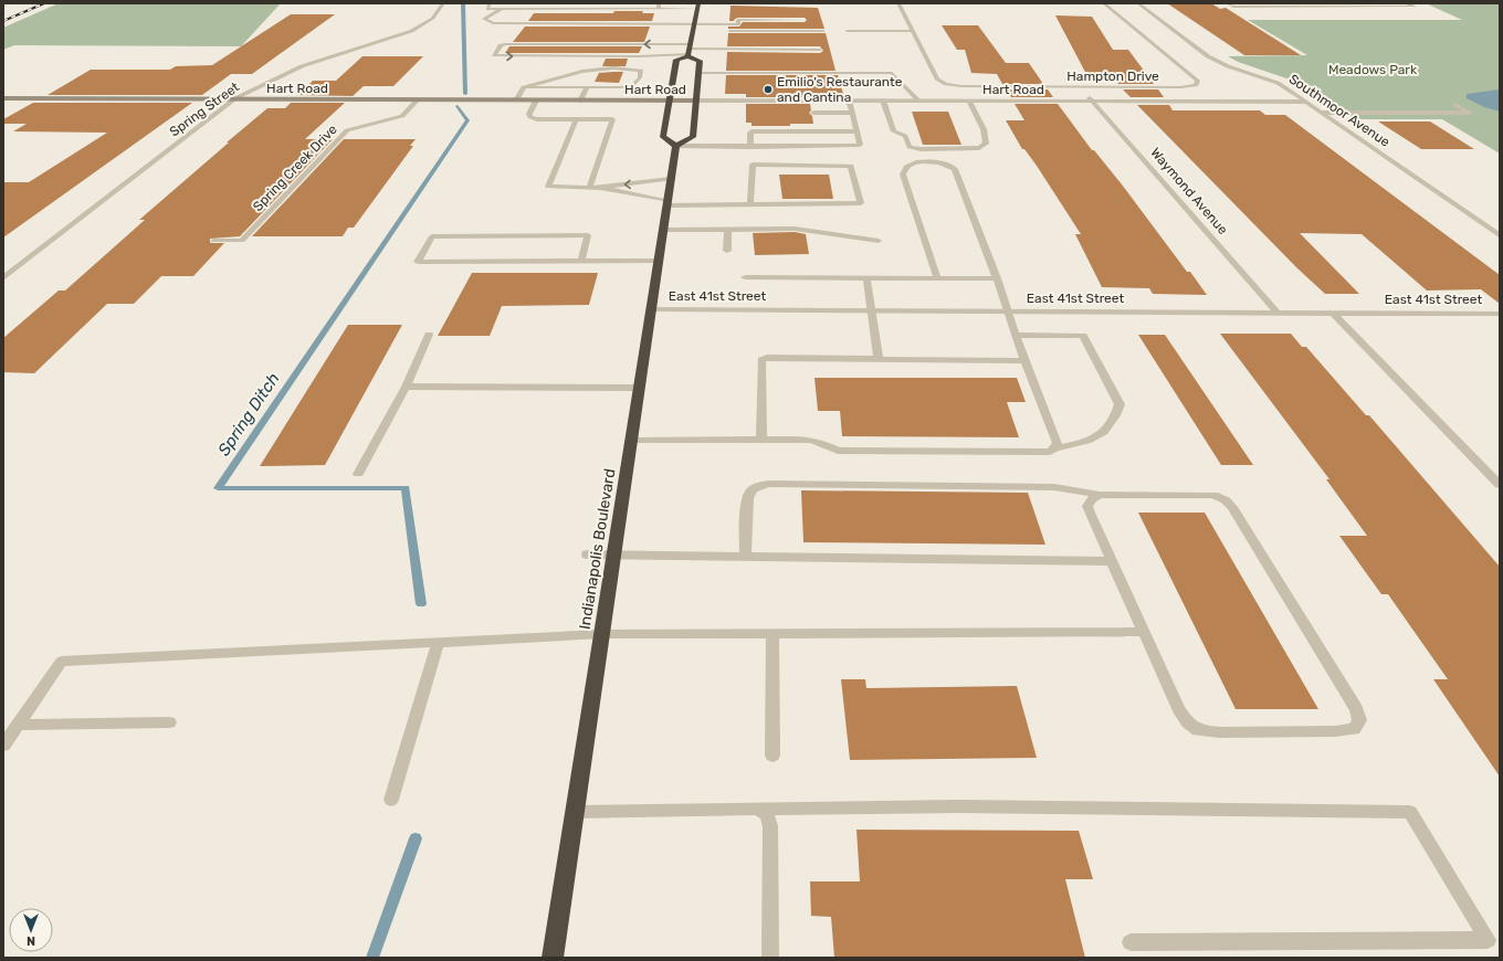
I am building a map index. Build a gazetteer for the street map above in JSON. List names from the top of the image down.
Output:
{
  "streets": {
    "highway": ["Indianapolis Boulevard"],
    "street": [
      "Hampton Drive",
      "Hart Road",
      "Spring Street",
      "Southmoor Avenue",
      "Spring Creek Drive",
      "Waymond Avenue",
      "East 41st Street"
    ]
  },
  "crossings": [
    ["Hampton Drive", "Waymond Avenue"],
    ["Hart Road", "Spring Street"],
    ["Hart Road", "Southmoor Avenue"],
    ["Hart Road", "Spring Creek Drive"],
    ["Hart Road", "Waymond Avenue"],
    ["Waymond Avenue", "East 41st Street"],
    ["East 41st Street", "Indianapolis Boulevard"]
  ],
  "water": ["Spring Ditch"],
  "parks": ["Meadows Park"],
  "places": ["Emilio's Restaurante and Cantina"],
  "north": "bottom"
}
